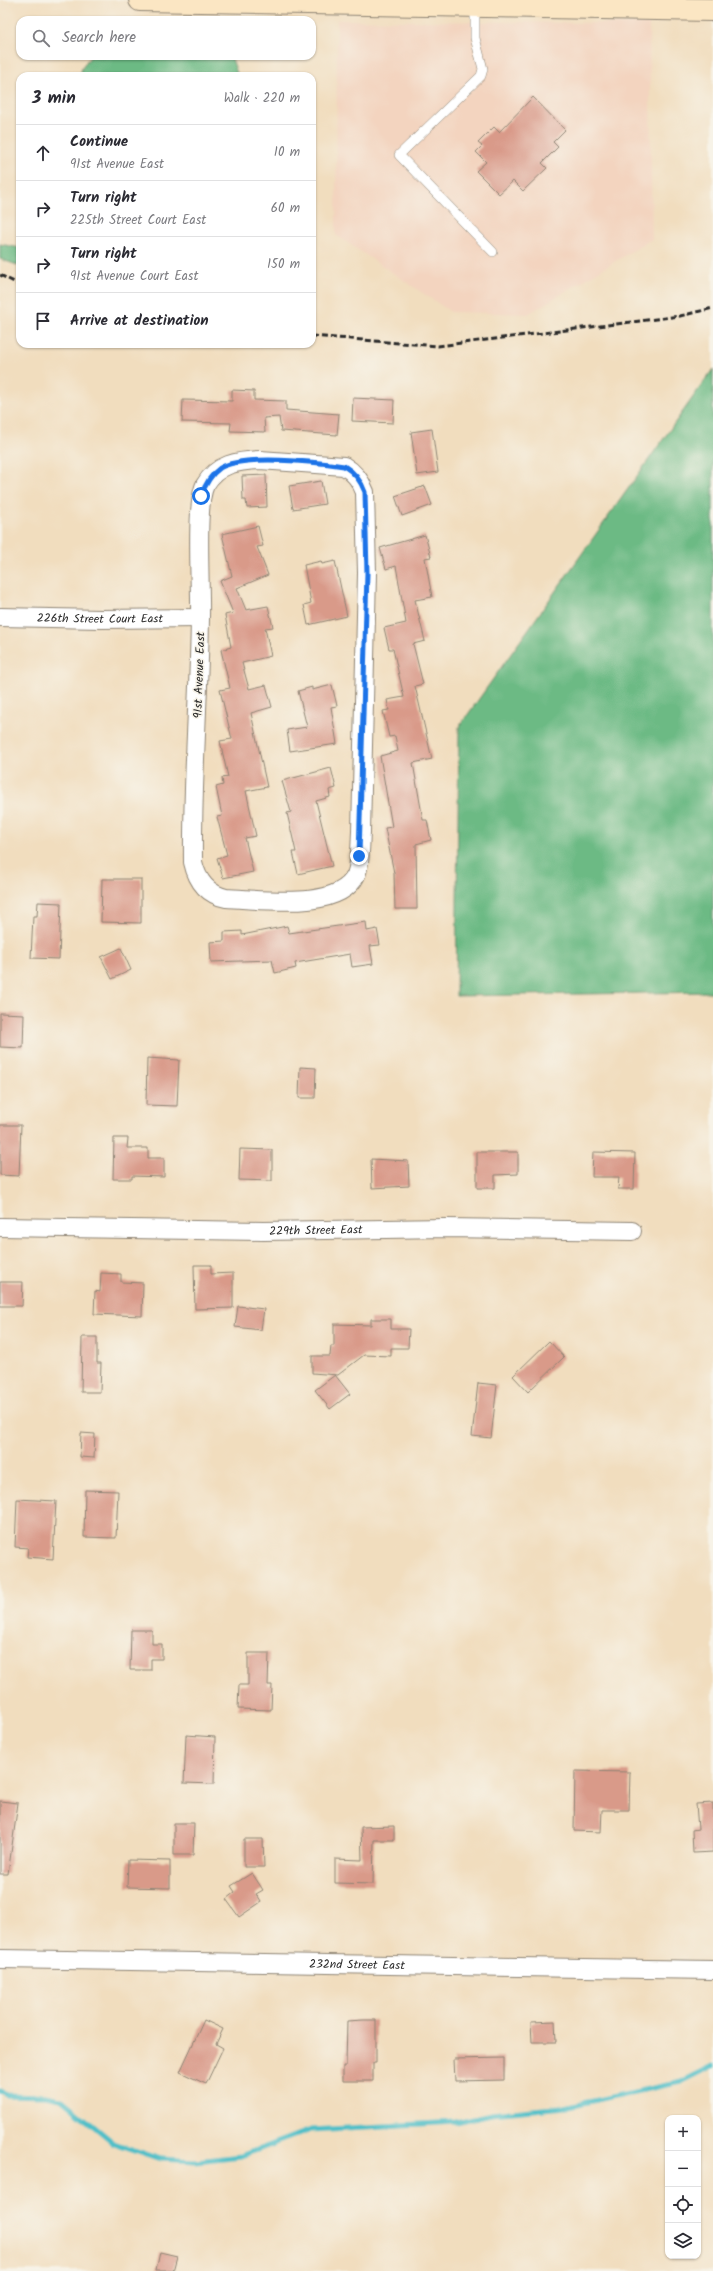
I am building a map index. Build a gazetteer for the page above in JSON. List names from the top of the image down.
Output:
{
  "streets": {
    "street": [
      "226th Street Court East",
      "91st Avenue East",
      "229th Street East",
      "232nd Street East"
    ]
  },
  "crossings": [
    ["226th Street Court East", "91st Avenue East"]
  ],
  "page": {
    "search": "Search here",
    "heading": ["3 min", "Walk · 220 m"],
    "list": [
      ["Continue", "91st Avenue East", "10 m"],
      ["Turn right", "225th Street Court East", "60 m"],
      ["Turn right", "91st Avenue Court East", "150 m"],
      "Arrive at destination"
    ],
    "map_buttons": ["+", "−"]
  }
}
